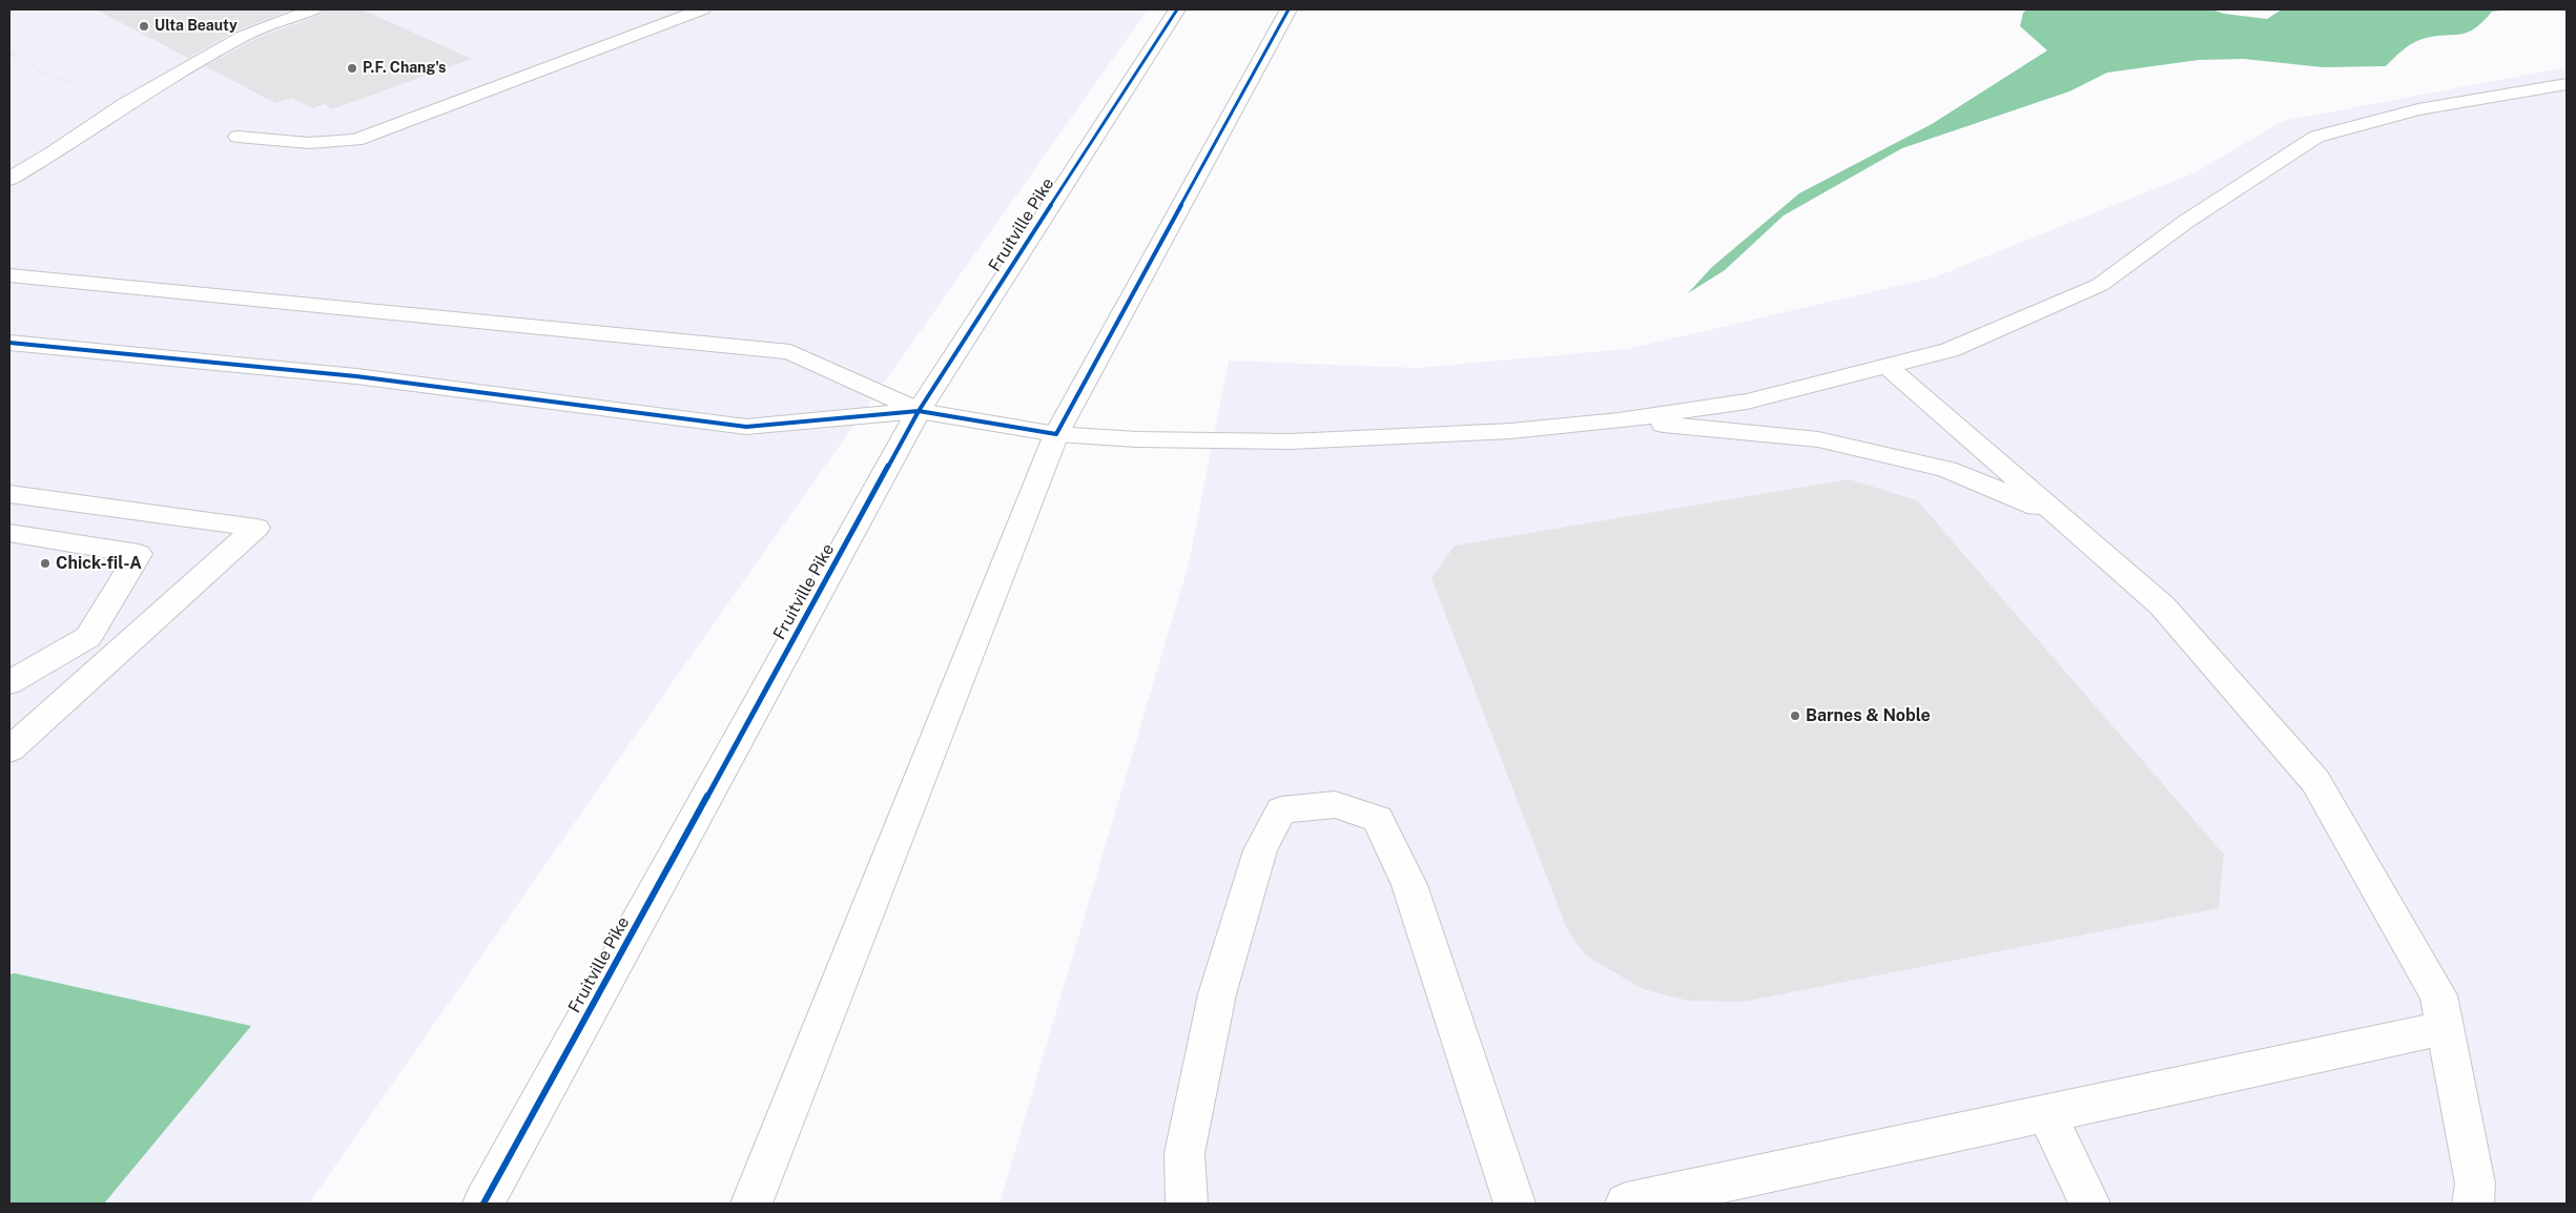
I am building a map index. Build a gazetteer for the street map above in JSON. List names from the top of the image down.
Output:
{
  "streets": {
    "main road": ["Fruitville Pike"]
  },
  "places": [
    "Ulta Beauty",
    "P.F. Chang's",
    "Chick-fil-A",
    "Barnes & Noble"
  ]
}
